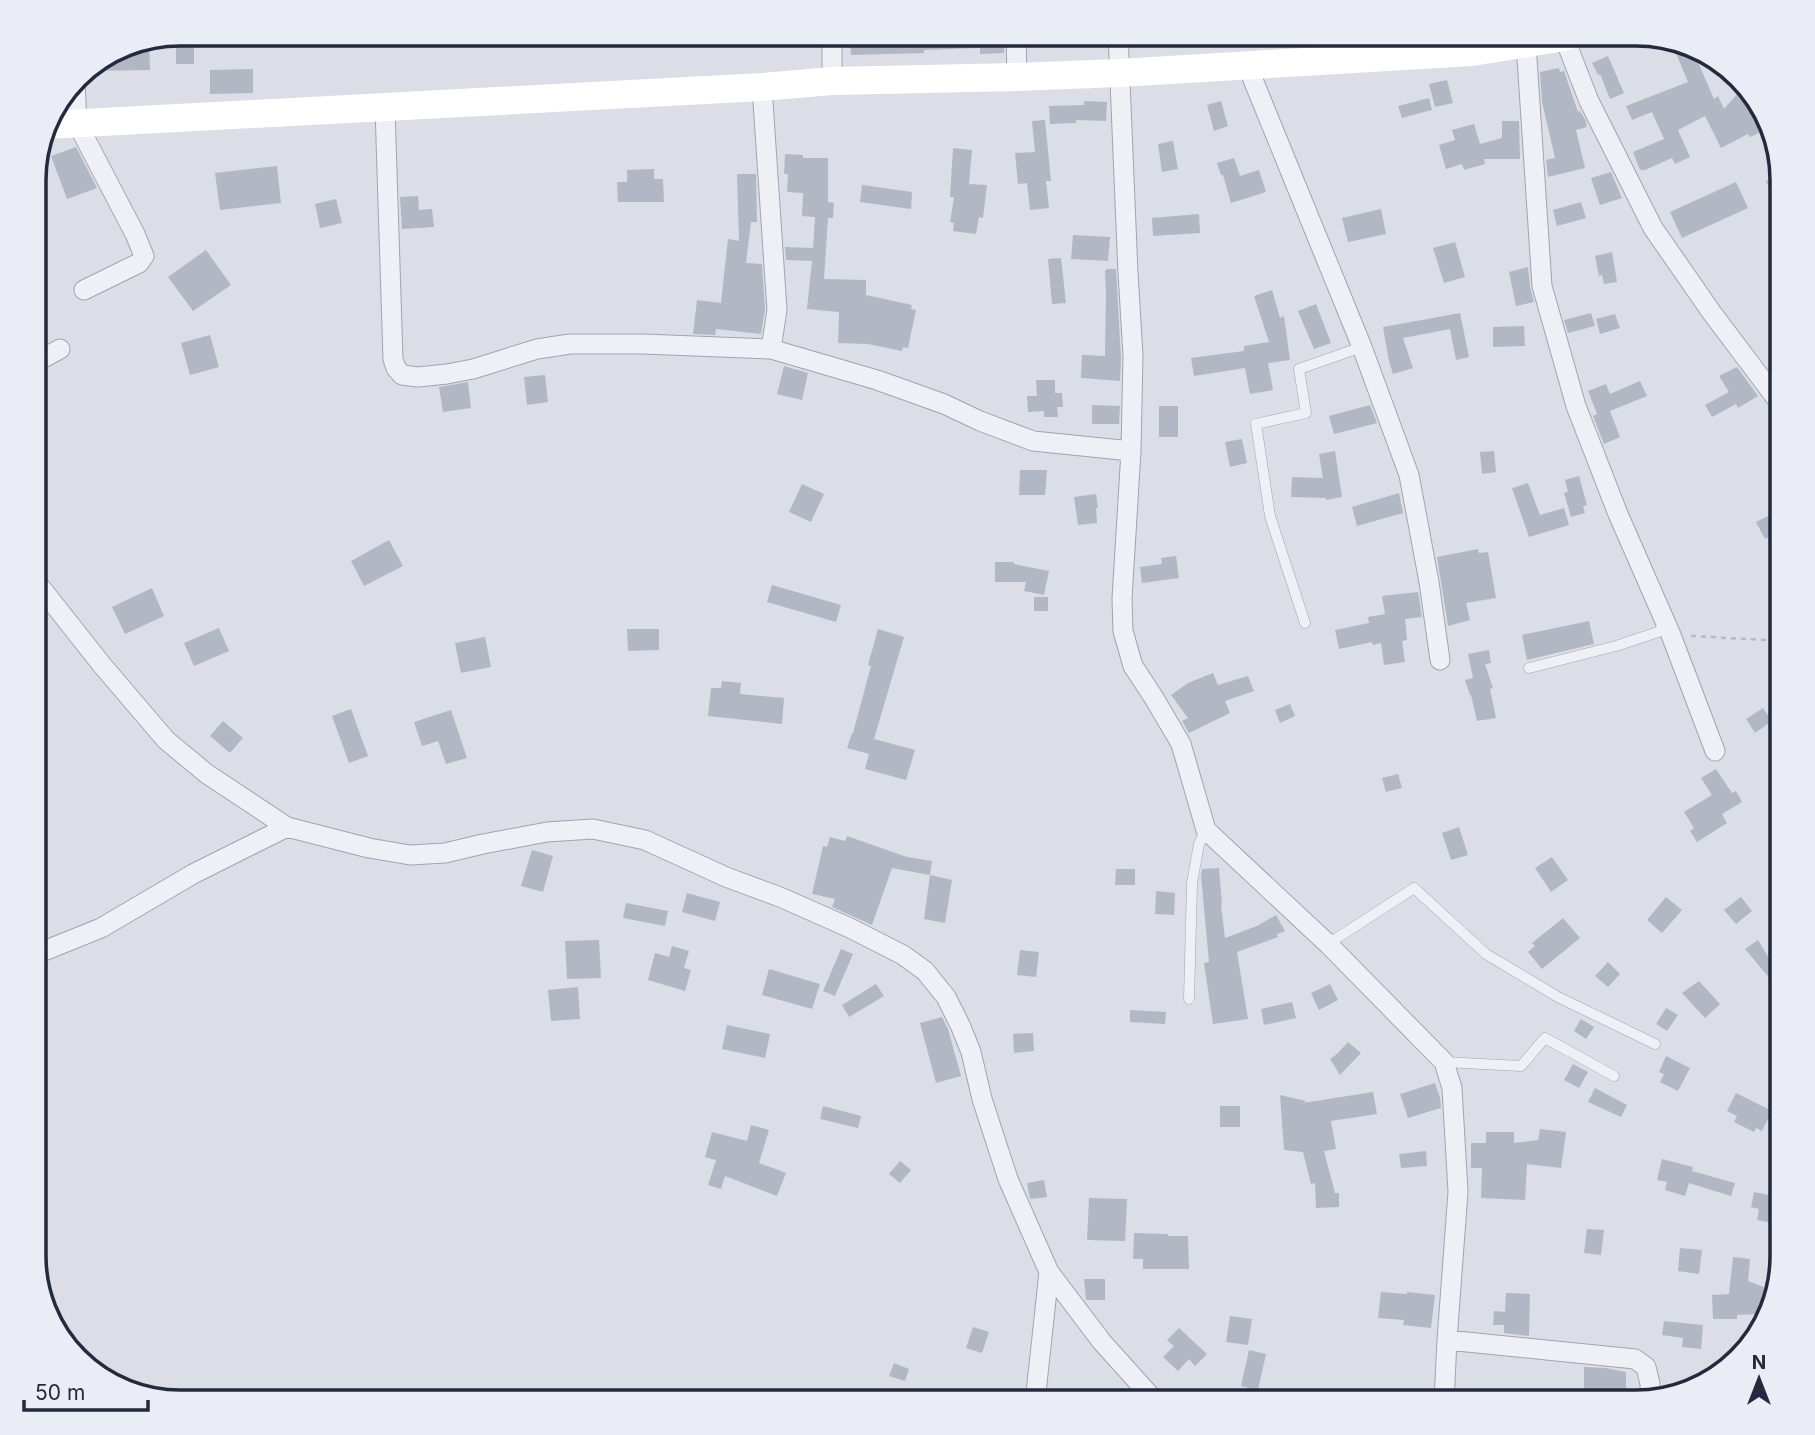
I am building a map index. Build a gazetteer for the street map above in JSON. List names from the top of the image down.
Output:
{
  "scale_bar": "50 m",
  "north": "top"
}
